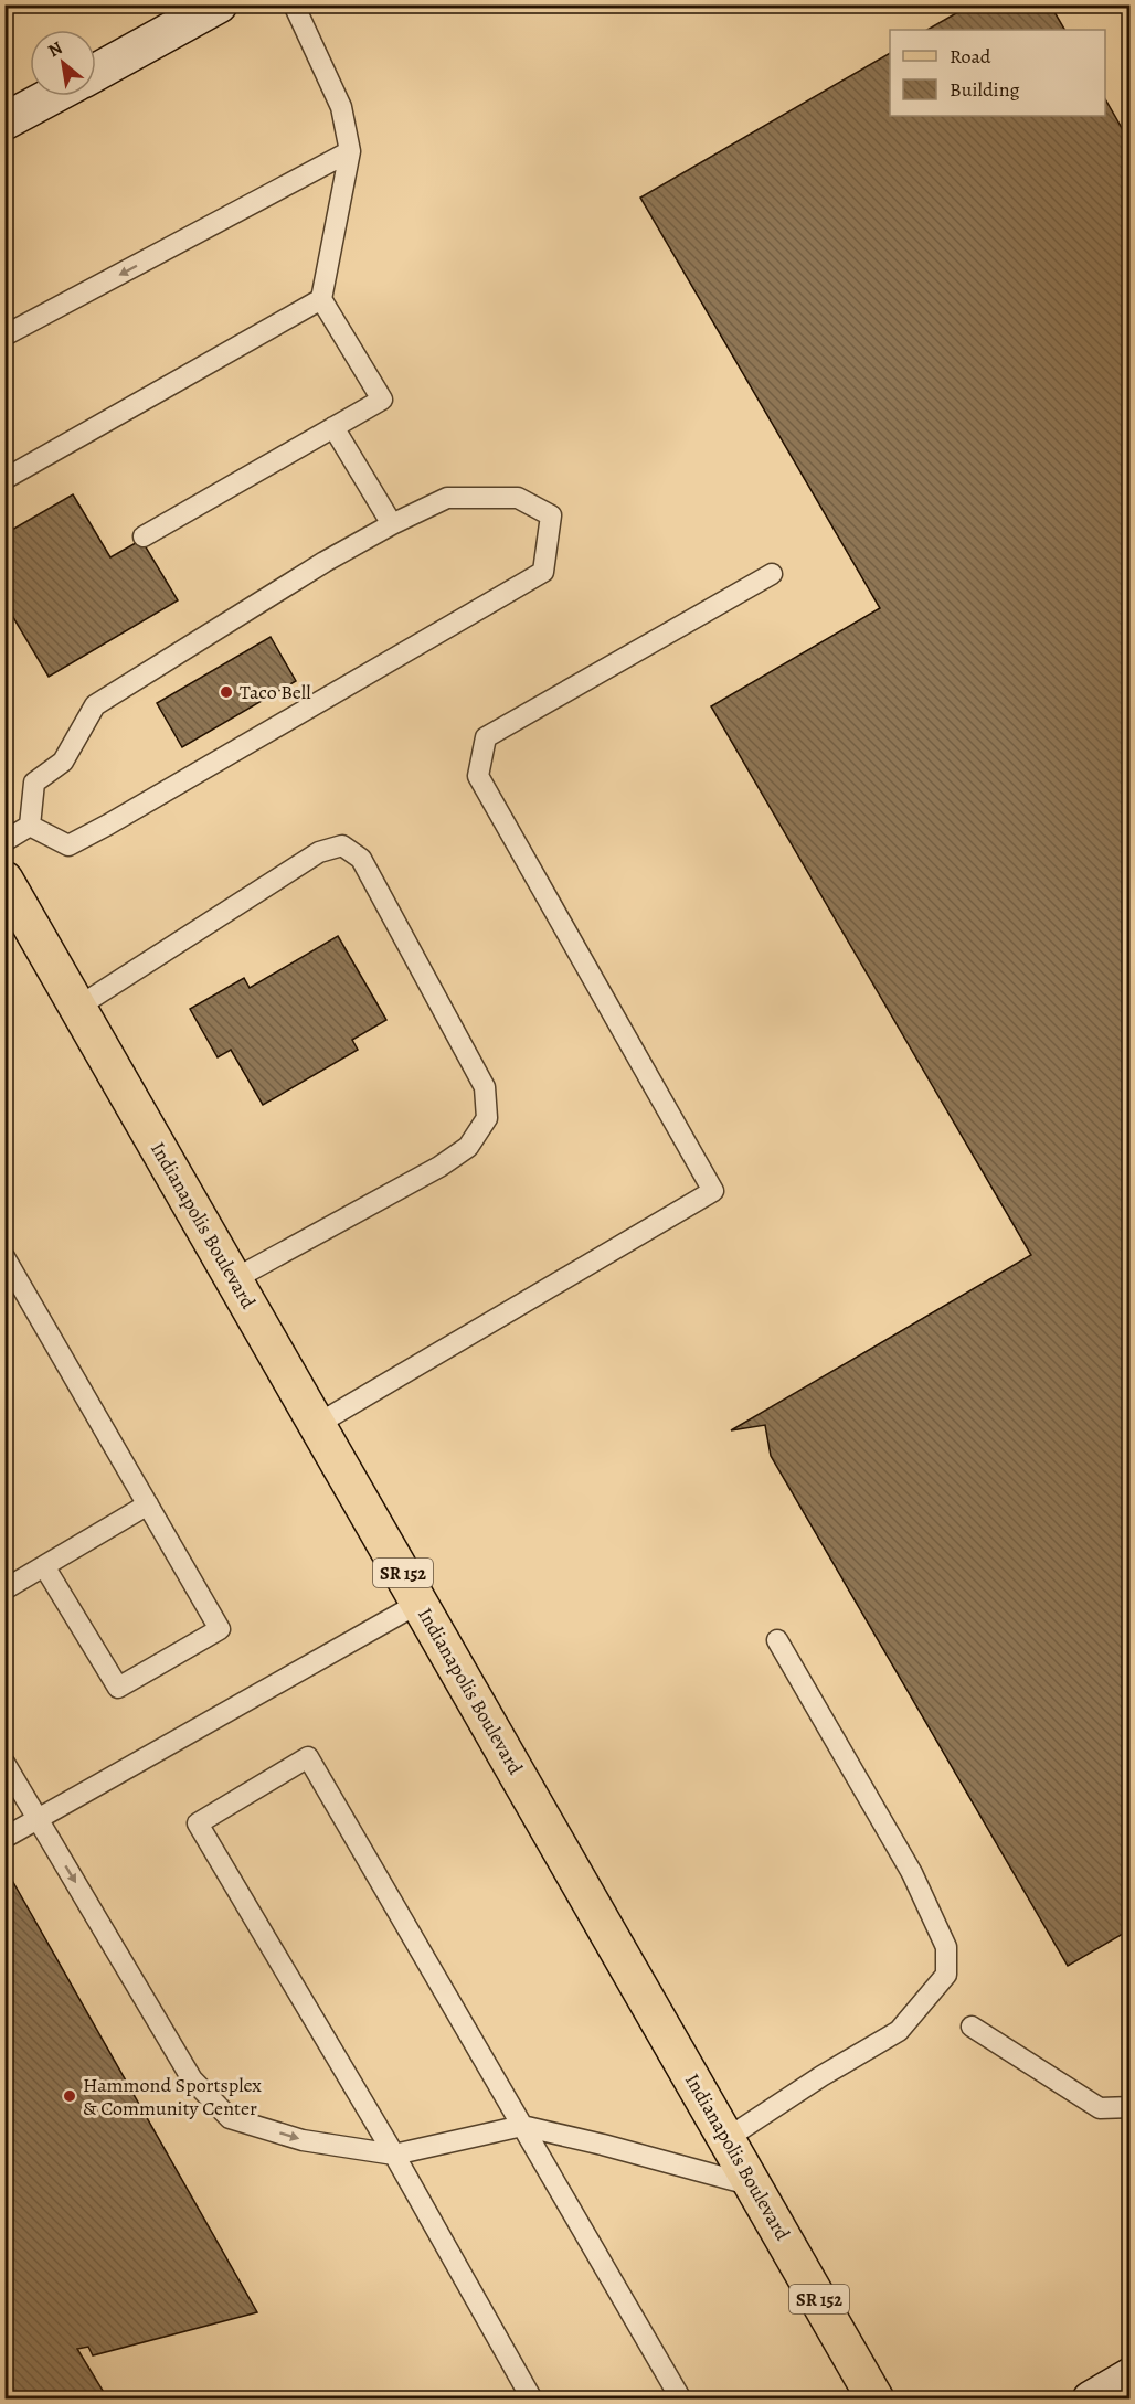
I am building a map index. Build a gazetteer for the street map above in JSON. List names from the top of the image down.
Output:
{
  "streets": {
    "main road": ["Indianapolis Boulevard", "SR 152"]
  },
  "places": ["Taco Bell", "Hammond Sportsplex & Community Center"],
  "legend": ["Road", "Building"],
  "north": "top left"
}
